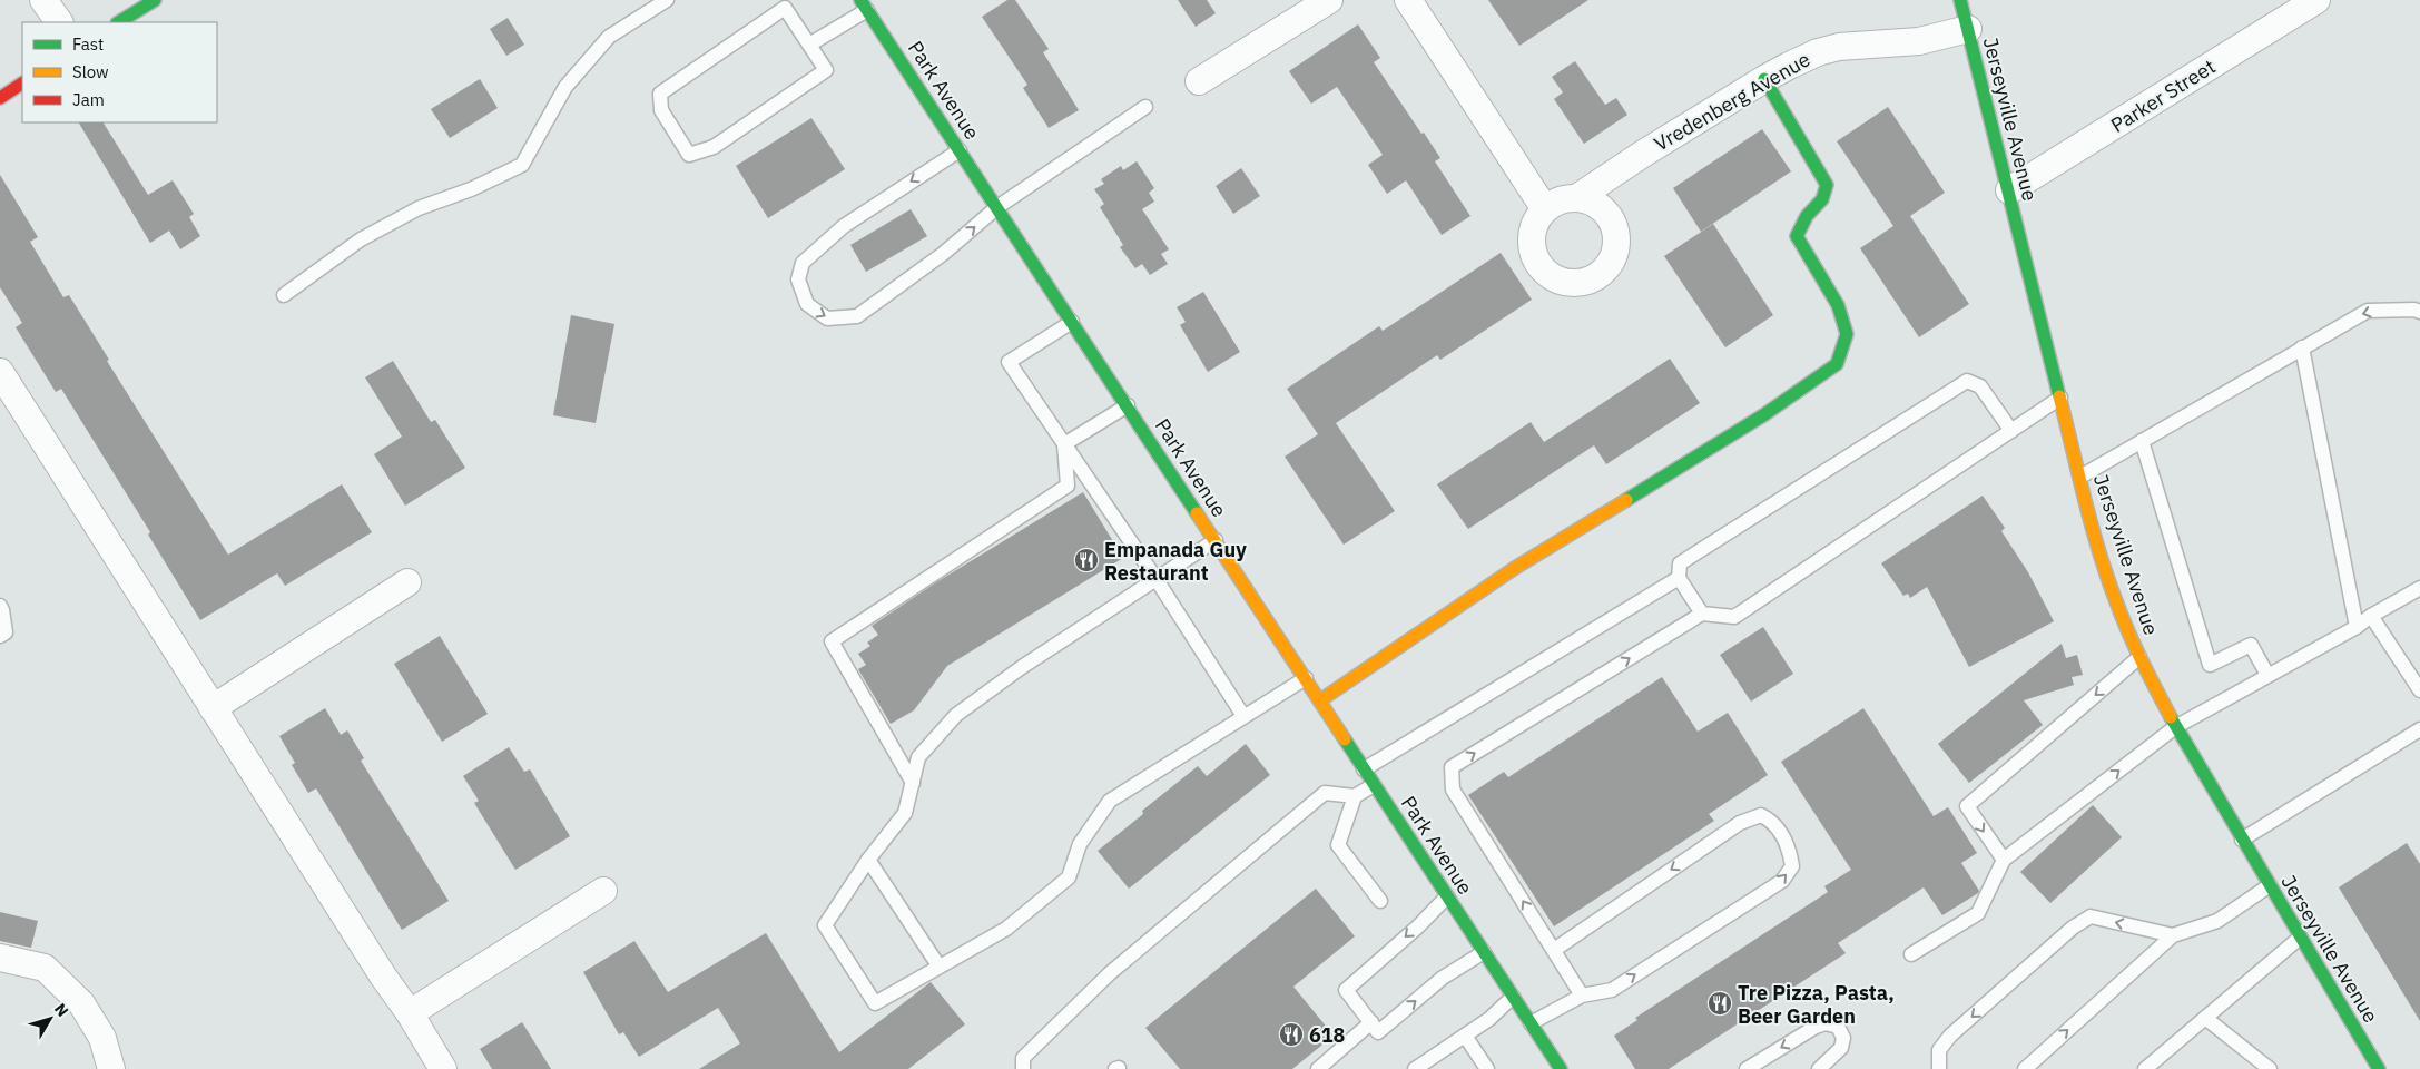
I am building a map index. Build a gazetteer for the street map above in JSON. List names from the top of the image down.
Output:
{
  "streets": {
    "street": [
      "Park Avenue",
      "Parker Street",
      "Vredenberg Avenue",
      "Jerseyville Avenue"
    ]
  },
  "crossings": [
    ["Parker Street", "Jerseyville Avenue"],
    ["Vredenberg Avenue", "Jerseyville Avenue"]
  ],
  "places": {
    "restaurant": ["Empanada Guy Restaurant", "Tre Pizza, Pasta, Beer Garden", "618"]
  },
  "legend": ["Fast", "Slow", "Jam"],
  "north": "top right"
}
